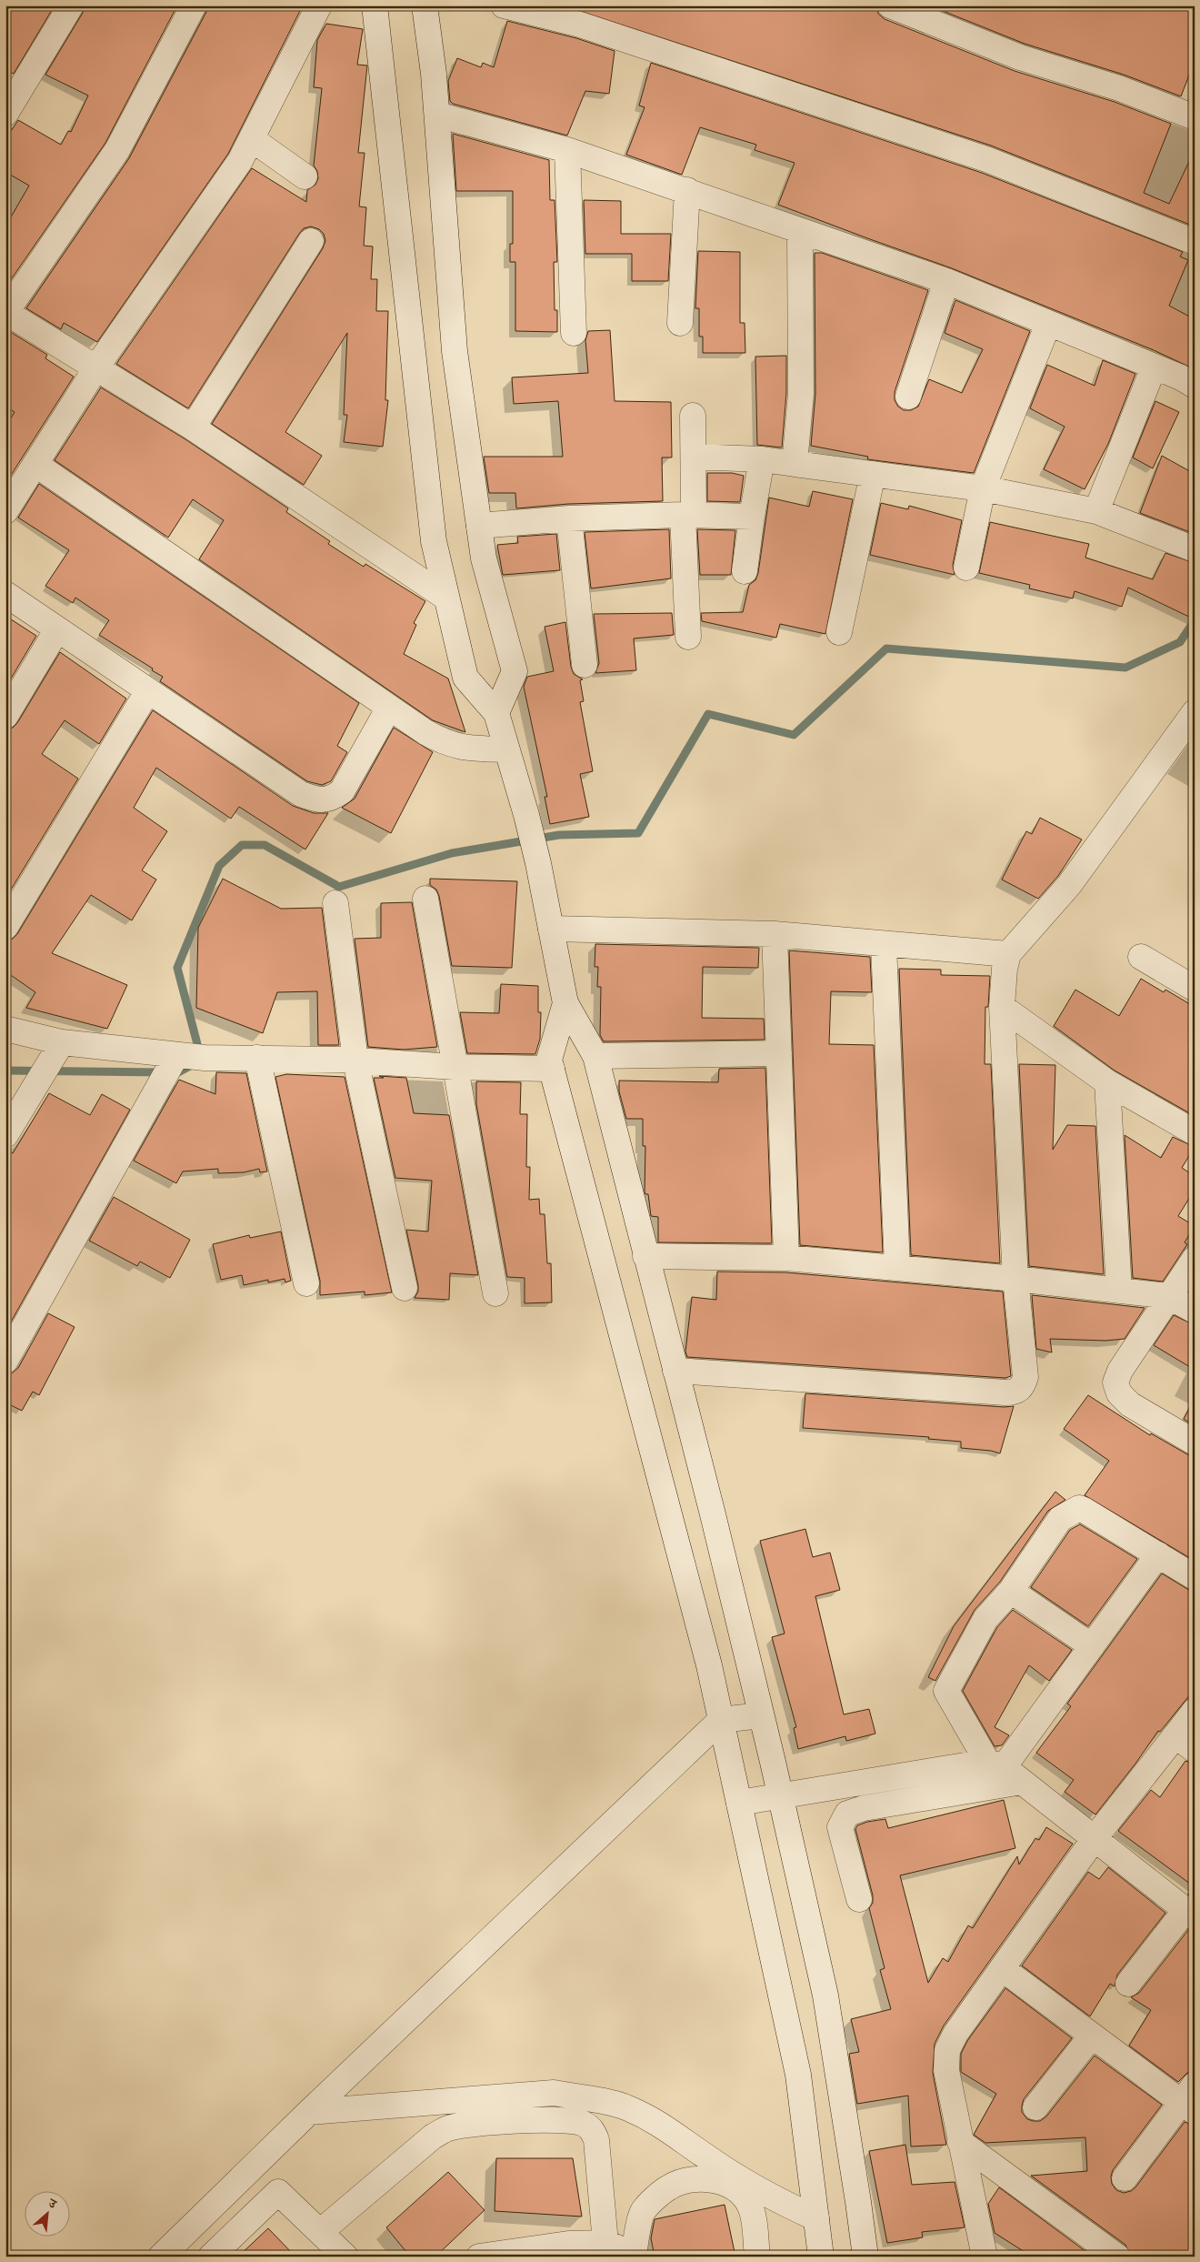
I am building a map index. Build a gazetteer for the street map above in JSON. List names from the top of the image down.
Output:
{
  "north": "top right"
}
